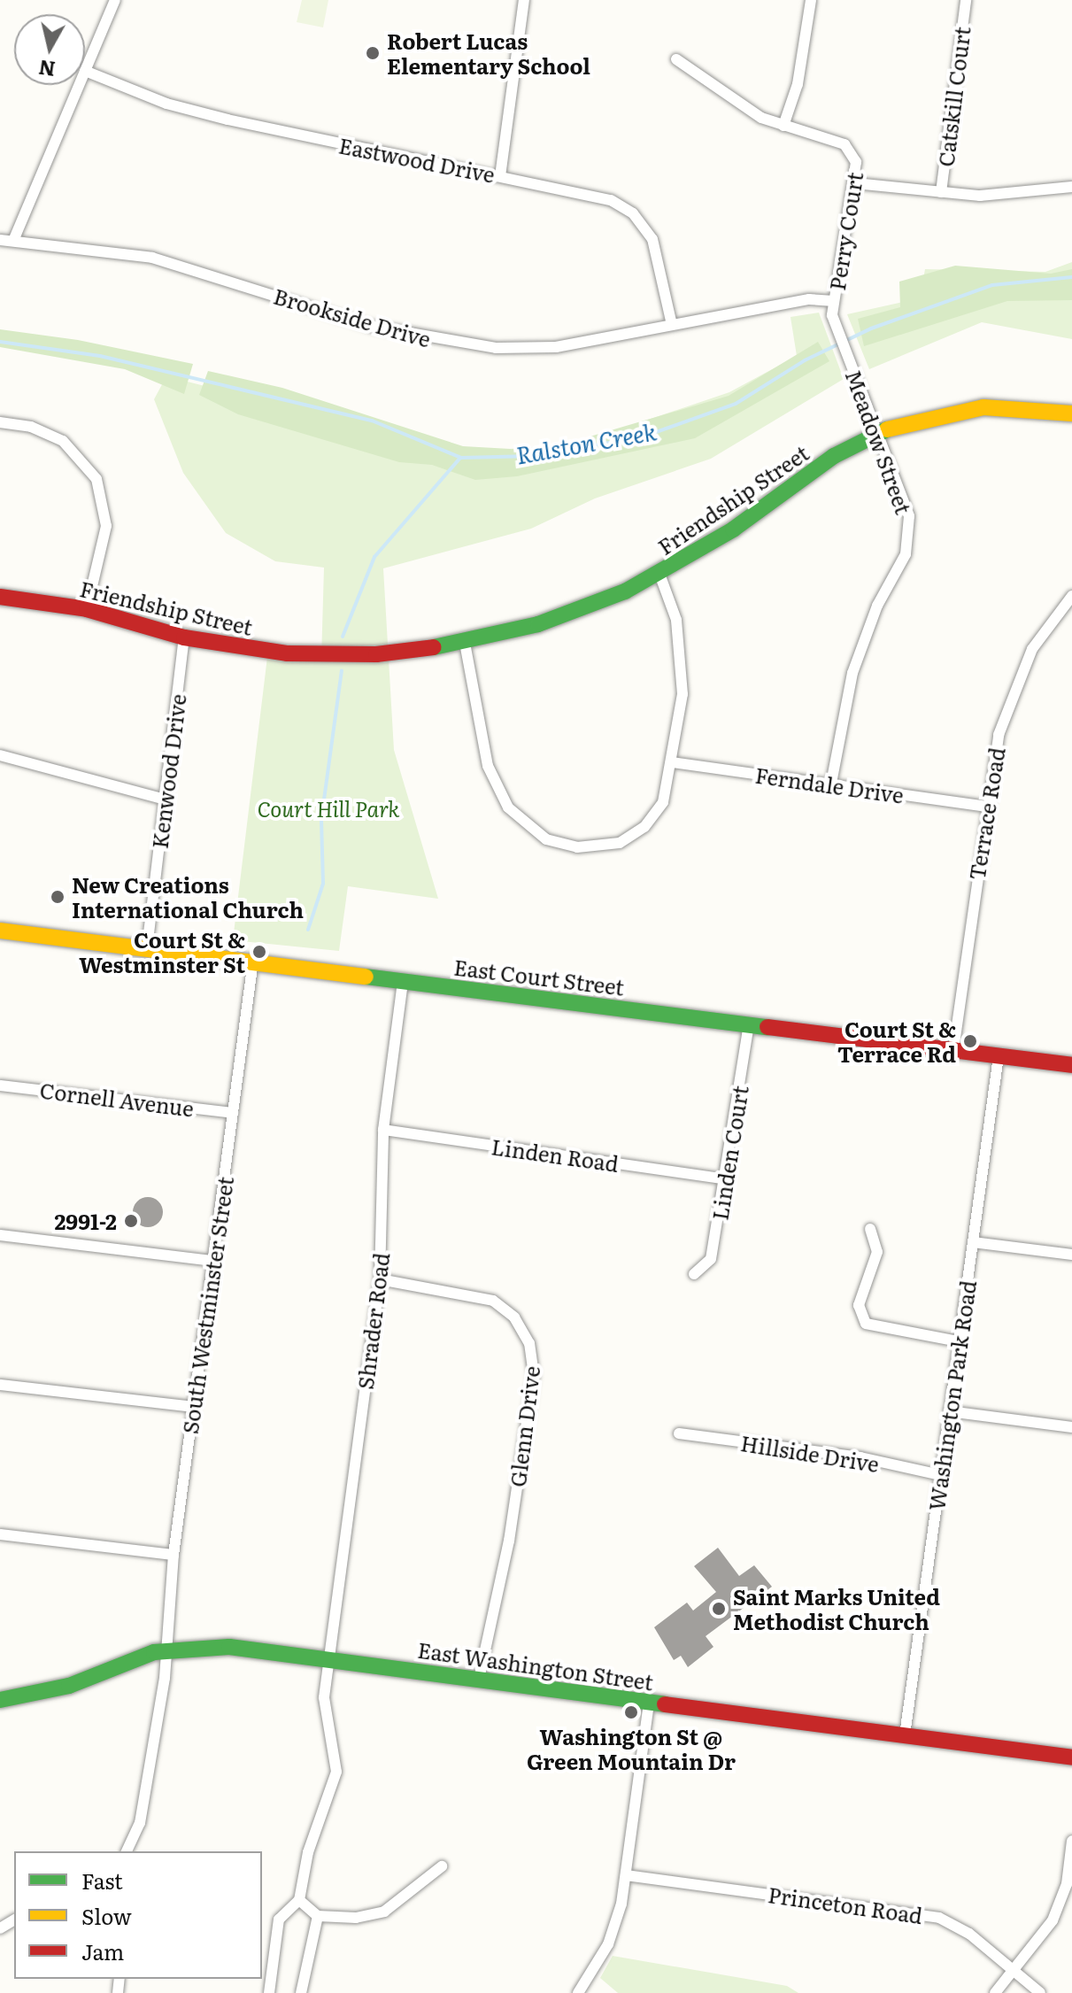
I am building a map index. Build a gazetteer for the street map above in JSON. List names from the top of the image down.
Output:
{
  "streets": {
    "street": [
      "Catskill Court",
      "Eastwood Drive",
      "Perry Court",
      "Brookside Drive",
      "Meadow Street",
      "Friendship Street",
      "Kenwood Drive",
      "Ferndale Drive",
      "Terrace Road",
      "East Court Street",
      "Cornell Avenue",
      "Linden Court",
      "Linden Road",
      "South Westminster Street",
      "Shrader Road",
      "Washington Park Road",
      "Glenn Drive",
      "Hillside Drive",
      "East Washington Street",
      "Princeton Road"
    ]
  },
  "crossings": [
    ["Catskill Court", "Perry Court"],
    ["Eastwood Drive", "Brookside Drive"],
    ["Perry Court", "Brookside Drive"],
    ["Perry Court", "Meadow Street"],
    ["Brookside Drive", "Meadow Street"],
    ["Meadow Street", "Friendship Street"],
    ["Meadow Street", "Ferndale Drive"],
    ["Friendship Street", "Kenwood Drive"],
    ["Kenwood Drive", "East Court Street"],
    ["Ferndale Drive", "Terrace Road"],
    ["Terrace Road", "East Court Street"],
    ["East Court Street", "Linden Court"],
    ["East Court Street", "South Westminster Street"],
    ["East Court Street", "Shrader Road"],
    ["East Court Street", "Washington Park Road"],
    ["Cornell Avenue", "South Westminster Street"],
    ["Linden Court", "Linden Road"],
    ["Linden Road", "Shrader Road"],
    ["South Westminster Street", "East Washington Street"],
    ["Shrader Road", "Glenn Drive"],
    ["Shrader Road", "East Washington Street"],
    ["Washington Park Road", "Hillside Drive"],
    ["Washington Park Road", "East Washington Street"],
    ["Glenn Drive", "East Washington Street"]
  ],
  "water": ["Ralston Creek"],
  "parks": ["Court Hill Park"],
  "places": [
    "Robert Lucas Elementary School",
    "New Creations International Church",
    "Court St & Westminster St",
    "Court St & Terrace Rd",
    "2991-2",
    "Saint Marks United Methodist Church",
    "Washington St @ Green Mountain Dr"
  ],
  "legend": ["Fast", "Slow", "Jam"],
  "north": "bottom"
}
